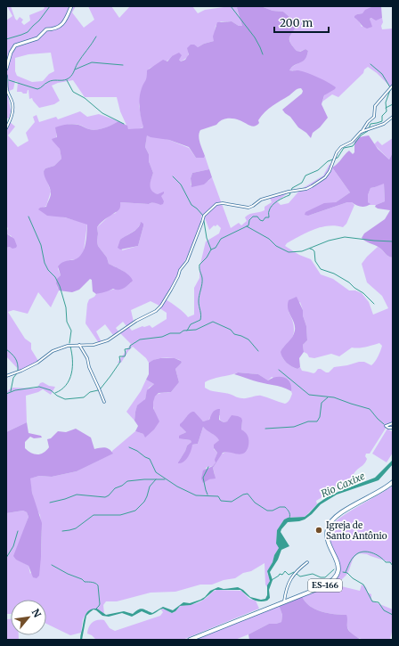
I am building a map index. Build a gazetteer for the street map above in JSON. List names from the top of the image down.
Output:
{
  "streets": {
    "main road": ["ES-166"]
  },
  "water": ["Rio Caxixe"],
  "places": ["Igreja de Santo Antônio"],
  "scale_bar": "200 m",
  "north": "top right"
}
